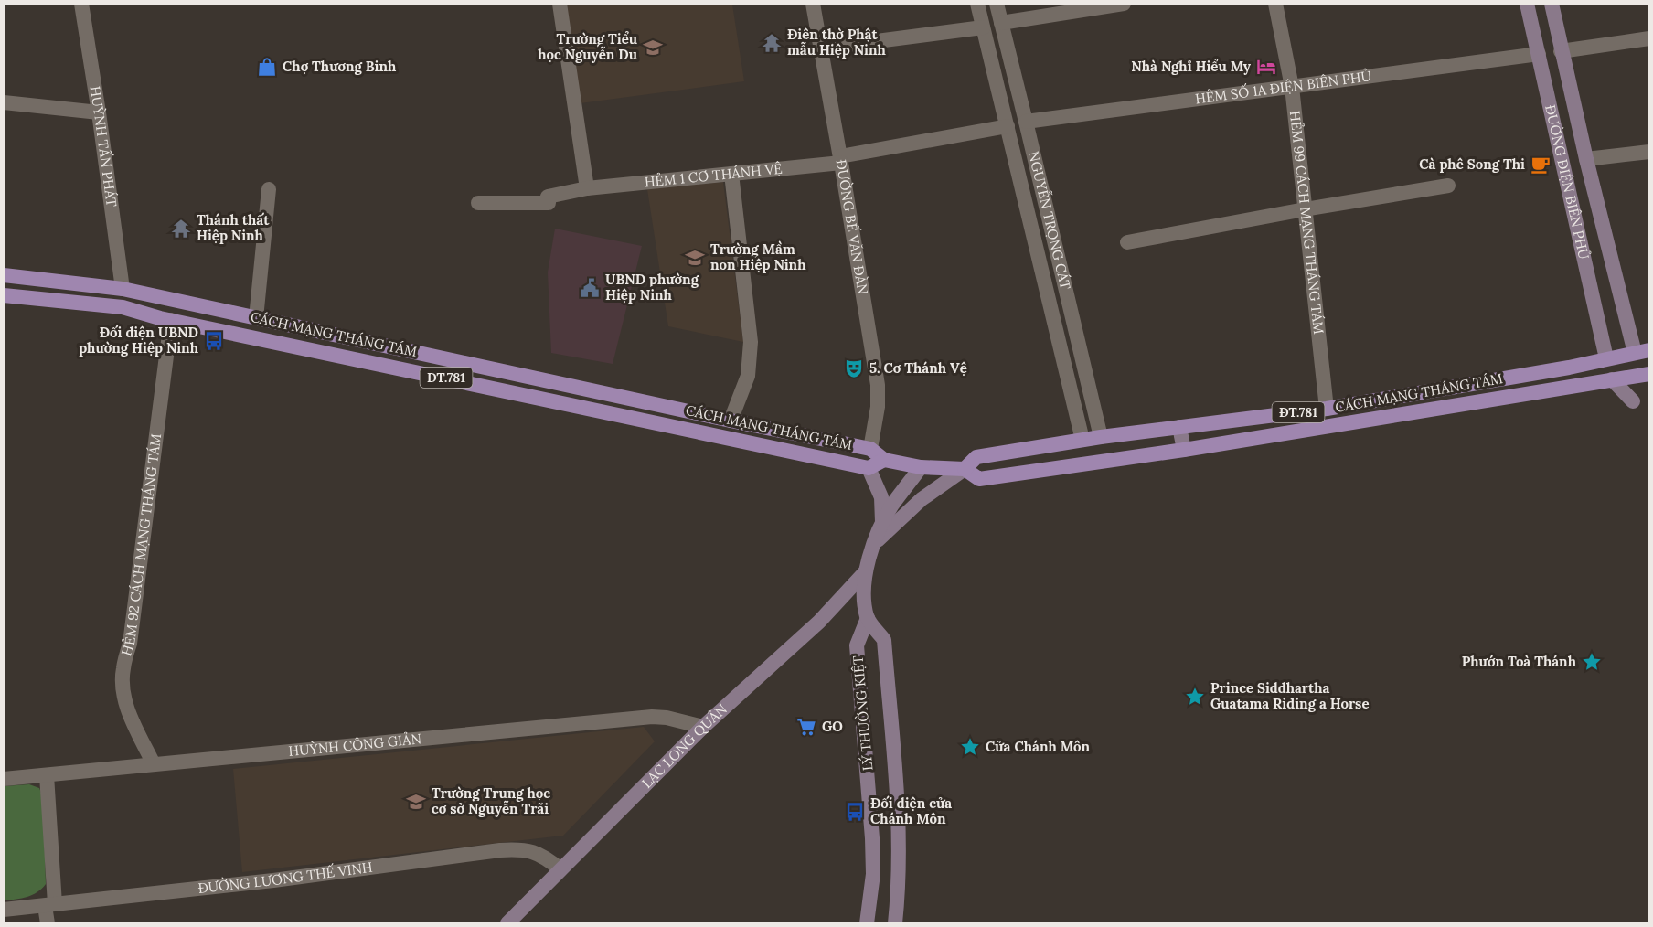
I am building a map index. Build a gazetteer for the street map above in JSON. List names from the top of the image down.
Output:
{
  "streets": {
    "main road": [
      "ĐƯỜNG ĐIỆN BIÊN PHỦ",
      "CÁCH MẠNG THÁNG TÁM",
      "ĐT.781",
      "LÝ THƯỜNG KIỆT",
      "LẠC LONG QUÂN"
    ],
    "street": [
      "HẺM SỐ 1A ĐIỆN BIÊN PHỦ",
      "HUỲNH TẤN PHÁT",
      "HẺM 1 CƠ THÁNH VỆ",
      "NGUYỄN TRỌNG CÁT",
      "HẺM 99 CÁCH MẠNG THÁNG TÁM",
      "ĐƯỜNG BẾ VĂN ĐÀN",
      "HẺM 92 CÁCH MẠNG THÁNG TÁM",
      "HUỲNH CÔNG GIẢN",
      "ĐƯỜNG LƯƠNG THẾ VINH"
    ]
  },
  "crossings": [
    ["HẺM SỐ 1A ĐIỆN BIÊN PHỦ", "ĐƯỜNG ĐIỆN BIÊN PHỦ"],
    ["HẺM SỐ 1A ĐIỆN BIÊN PHỦ", "NGUYỄN TRỌNG CÁT"],
    ["HẺM SỐ 1A ĐIỆN BIÊN PHỦ", "HẺM 99 CÁCH MẠNG THÁNG TÁM"],
    ["HUỲNH TẤN PHÁT", "CÁCH MẠNG THÁNG TÁM"],
    ["HẺM 1 CƠ THÁNH VỆ", "ĐƯỜNG BẾ VĂN ĐÀN"],
    ["ĐƯỜNG ĐIỆN BIÊN PHỦ", "CÁCH MẠNG THÁNG TÁM"],
    ["NGUYỄN TRỌNG CÁT", "CÁCH MẠNG THÁNG TÁM"],
    ["HẺM 99 CÁCH MẠNG THÁNG TÁM", "CÁCH MẠNG THÁNG TÁM"],
    ["ĐƯỜNG BẾ VĂN ĐÀN", "CÁCH MẠNG THÁNG TÁM"],
    ["CÁCH MẠNG THÁNG TÁM", "HẺM 92 CÁCH MẠNG THÁNG TÁM"],
    ["CÁCH MẠNG THÁNG TÁM", "LẠC LONG QUÂN"],
    ["HẺM 92 CÁCH MẠNG THÁNG TÁM", "HUỲNH CÔNG GIẢN"],
    ["LÝ THƯỜNG KIỆT", "LẠC LONG QUÂN"],
    ["HUỲNH CÔNG GIẢN", "LẠC LONG QUÂN"],
    ["LẠC LONG QUÂN", "ĐƯỜNG LƯƠNG THẾ VINH"]
  ],
  "places": {
    "temple": ["Điện thờ Phật mẫu Hiệp Ninh", "Thánh thất Hiệp Ninh"],
    "school or university": ["Trường Tiểu học Nguyễn Du", "Trường Mầm non Hiệp Ninh", "Trường Trung học cơ sở Nguyễn Trãi"],
    "shop": ["Chợ Thương Binh"],
    "hotel": ["Nhà Nghỉ Hiểu My"],
    "cafe": ["Cà phê Song Thi"],
    "public building": ["UBND phường Hiệp Ninh"],
    "bus stop": ["Đối diện UBND phường Hiệp Ninh", "Đối diện cửa Chánh Môn"],
    "theatre": ["5. Cơ Thánh Vệ"],
    "place": ["Phướn Toà Thánh", "Prince Siddhartha Guatama Riding a Horse", "Cửa Chánh Môn"],
    "supermarket": ["GO"]
  }
}
